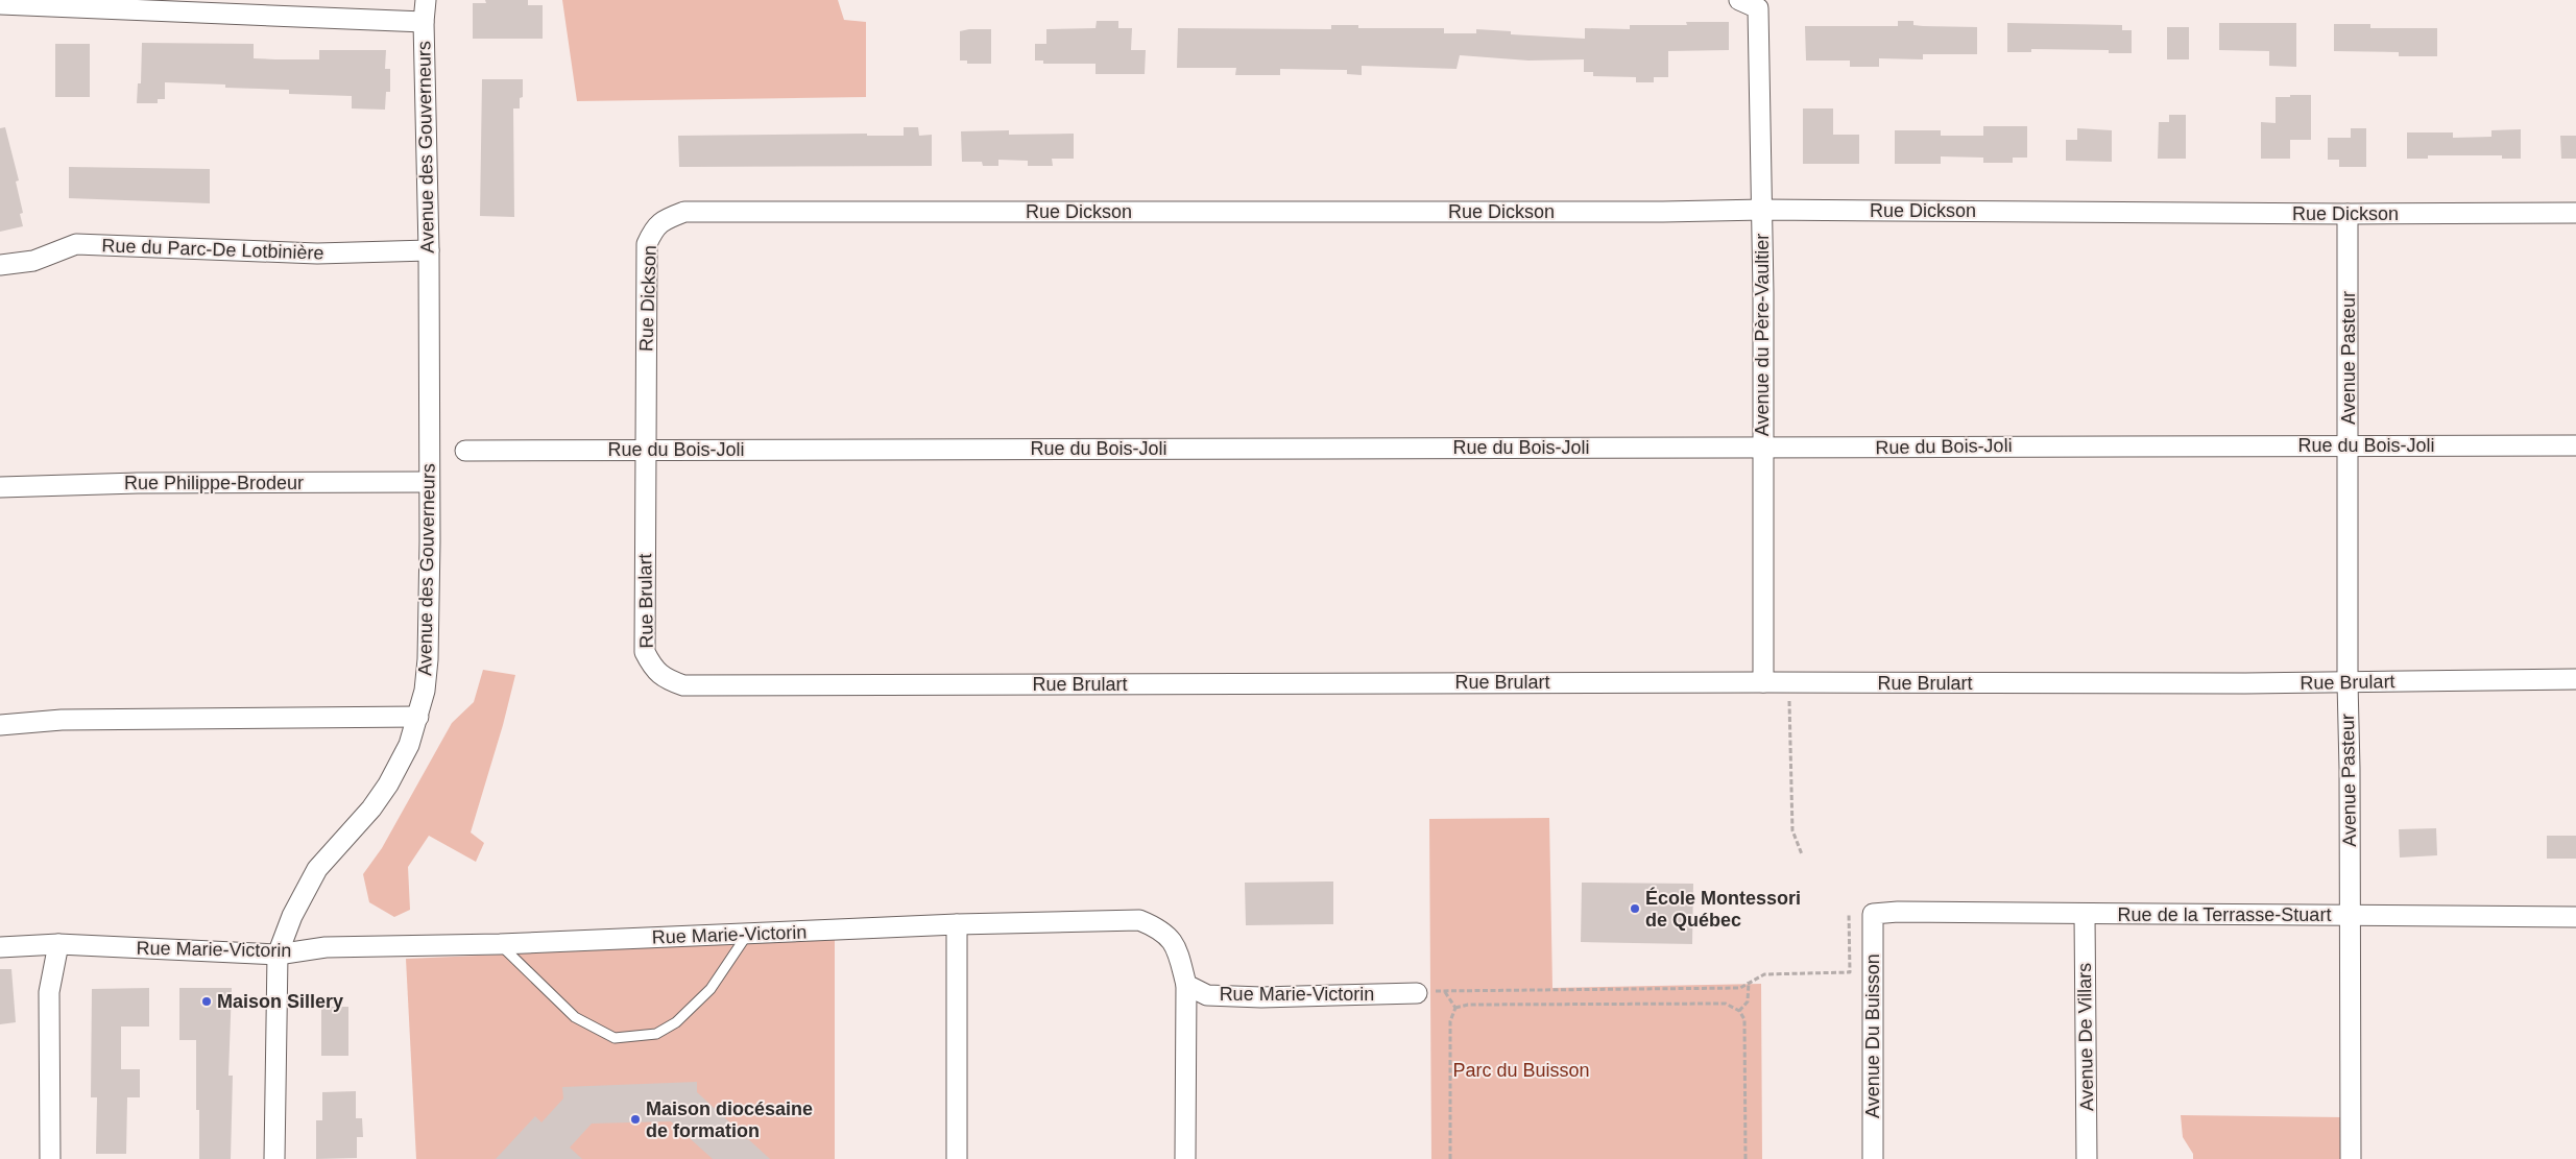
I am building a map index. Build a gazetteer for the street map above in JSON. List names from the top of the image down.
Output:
{
  "streets": {
    "street": [
      "Avenue des Gouverneurs",
      "Rue Dickson",
      "Rue du Parc-De Lotbinière",
      "Avenue du Père-Vaultier",
      "Avenue Pasteur",
      "Rue du Bois-Joli",
      "Rue Philippe-Brodeur",
      "Rue Brulart",
      "Rue de la Terrasse-Stuart",
      "Rue Marie-Victorin",
      "Avenue Du Buisson",
      "Avenue De Villars"
    ]
  },
  "crossings": [
    ["Avenue des Gouverneurs", "Rue du Parc-De Lotbinière"],
    ["Avenue des Gouverneurs", "Rue Philippe-Brodeur"],
    ["Avenue des Gouverneurs", "Rue Marie-Victorin"],
    ["Rue Dickson", "Avenue du Père-Vaultier"],
    ["Rue Dickson", "Avenue Pasteur"],
    ["Rue Dickson", "Rue du Bois-Joli"],
    ["Rue Dickson", "Rue Brulart"],
    ["Avenue du Père-Vaultier", "Rue du Bois-Joli"],
    ["Avenue du Père-Vaultier", "Rue Brulart"],
    ["Avenue Pasteur", "Rue du Bois-Joli"],
    ["Avenue Pasteur", "Rue Brulart"],
    ["Avenue Pasteur", "Rue de la Terrasse-Stuart"],
    ["Rue du Bois-Joli", "Rue Brulart"],
    ["Rue de la Terrasse-Stuart", "Avenue Du Buisson"],
    ["Rue de la Terrasse-Stuart", "Avenue De Villars"]
  ],
  "parks": ["Parc du Buisson"],
  "places": ["École Montessori de Québec", "Maison Sillery", "Maison diocésaine de formation"]
}
